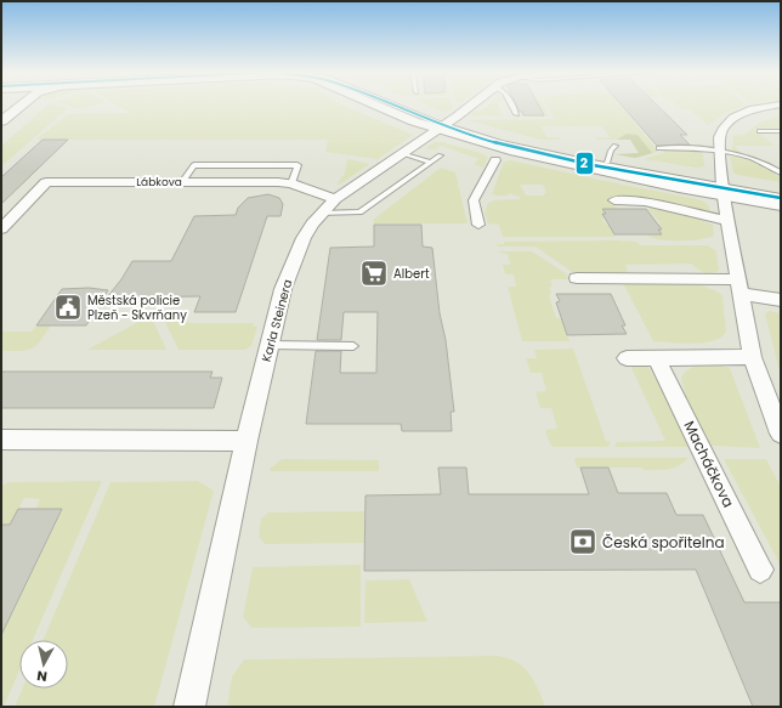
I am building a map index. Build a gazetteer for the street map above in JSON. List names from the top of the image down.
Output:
{
  "streets": {
    "street": ["Lábkova", "Karla Steinera", "Macháčkova"]
  },
  "crossings": [
    ["Lábkova", "Karla Steinera"]
  ],
  "places": {
    "supermarket": ["Albert"],
    "public building": ["Městská policie Plzeň - Skvrňany"],
    "bank": ["Česká spořitelna"]
  },
  "lines": ["transit line 2"],
  "north": "bottom"
}
